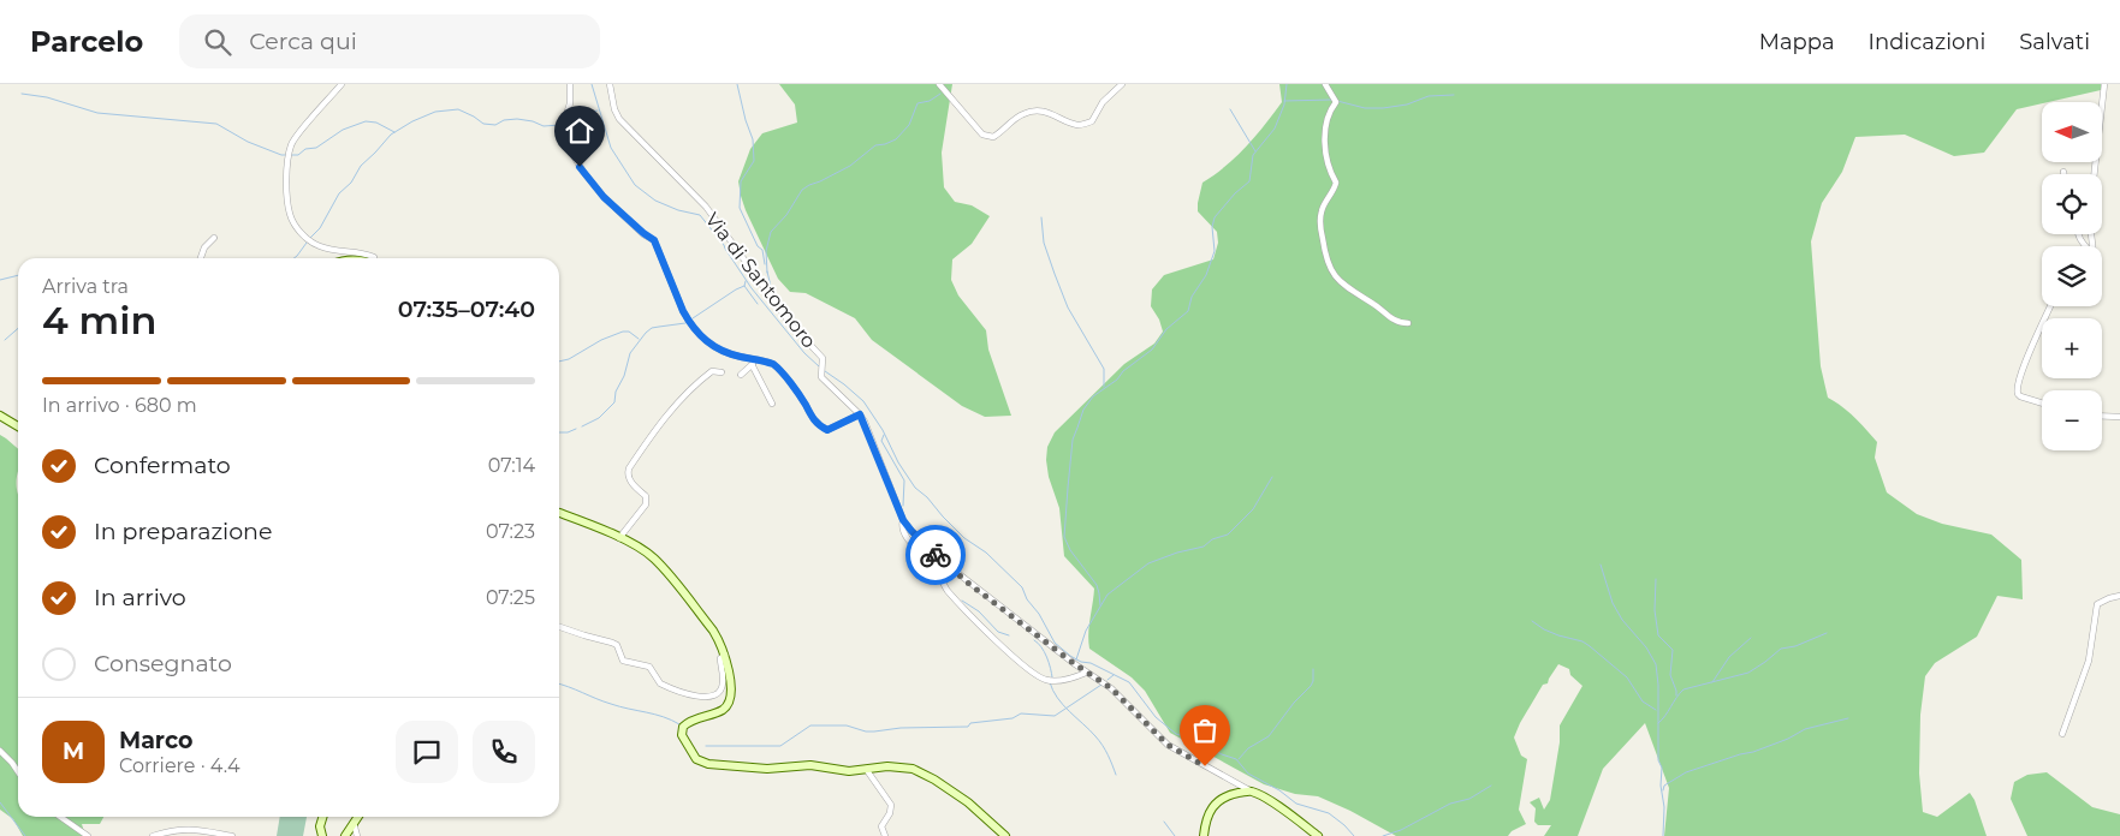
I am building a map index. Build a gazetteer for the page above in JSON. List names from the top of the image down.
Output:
{
  "streets": {
    "main road": ["Via di Santomoro"]
  },
  "north": "left",
  "page": {
    "header": "Parcelo",
    "search": "Cerca qui",
    "nav": ["Mappa", "Indicazioni", "Salvati"],
    "map_buttons": ["+", "−"],
    "heading": ["4 min", "Arriva tra", "07:35–07:40"],
    "panel": ["Marco", "Corriere · 4.4"],
    "bar": "In arrivo · 680 m",
    "list": [
      ["Confermato", "07:14"],
      ["In preparazione", "07:23"],
      ["In arrivo", "07:25"],
      "Consegnato"
    ],
    "round": "M"
  }
}
